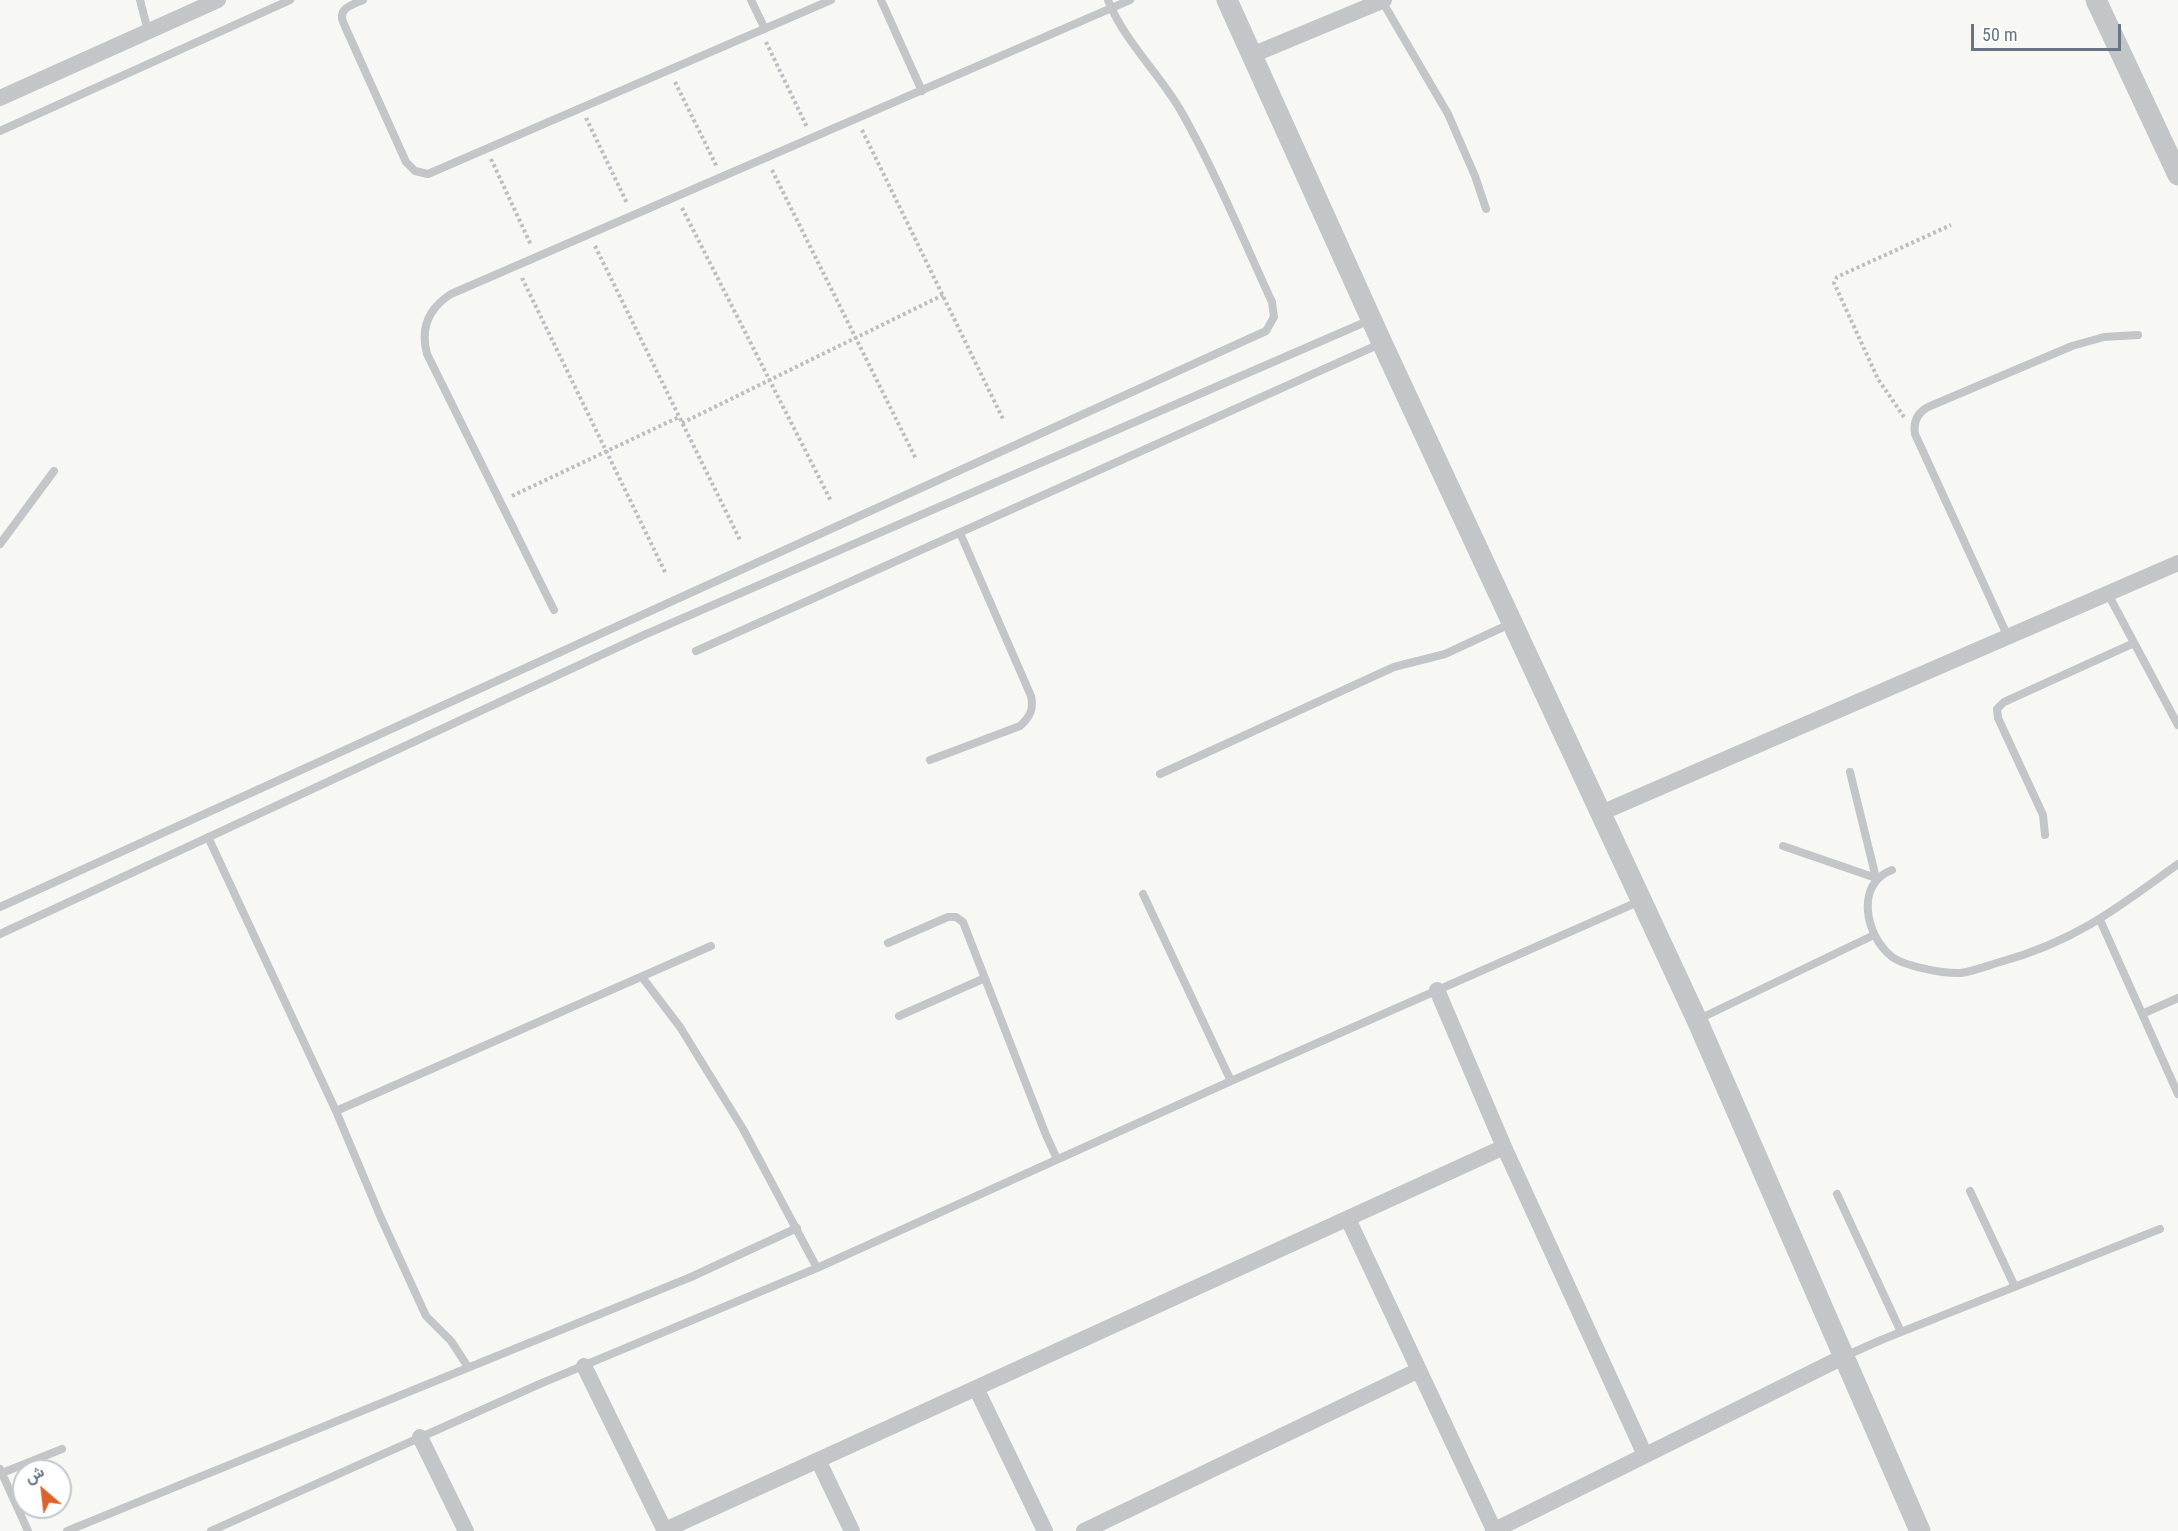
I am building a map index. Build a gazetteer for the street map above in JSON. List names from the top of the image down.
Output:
{
  "scale_bar": "50 m",
  "north": "top left"
}
